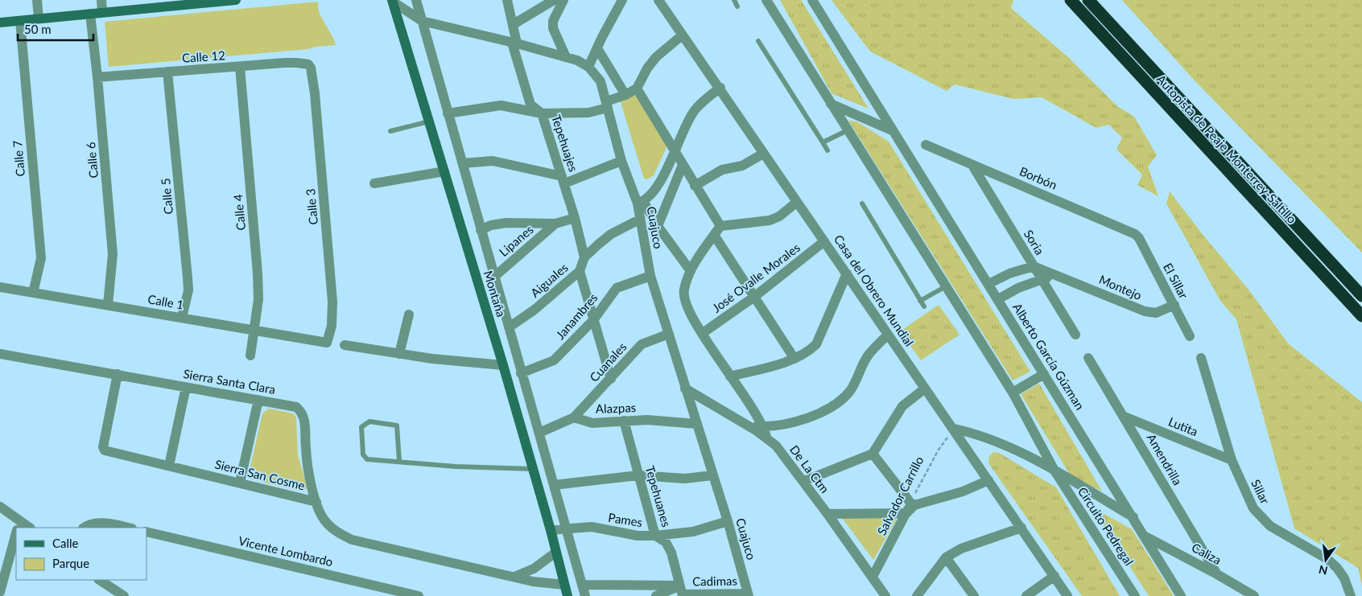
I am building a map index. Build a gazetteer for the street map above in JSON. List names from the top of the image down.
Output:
{
  "streets": {
    "highway": ["Autopista de Peaje Monterrey-Saltillo"],
    "main road": ["Montaña"],
    "street": [
      "Calle 12",
      "Tepehuajes",
      "Calle 7",
      "Calle 6",
      "Borbón",
      "Calle 5",
      "Calle 3",
      "Calle 4",
      "Cuajuco",
      "Lipanes",
      "Soria",
      "José Ovalle Morales",
      "Aiguales",
      "El Sillar",
      "Montejo",
      "Casa del Obrero Mundial",
      "Calle 1",
      "Janambres",
      "Alberto García Gúzman",
      "Cuanales",
      "Sierra Santa Clara",
      "Alazpas",
      "Lutita",
      "Amendrilla",
      "De La Ctm",
      "Sierra San Cosme",
      "Sillar",
      "Salvador Carrillo",
      "Tepehuanes",
      "Pames",
      "Circuito Pedregal",
      "Vicente Lombardo",
      "Caliza",
      "Cadimas"
    ]
  },
  "crossings": [
    ["Calle 12", "Calle 6"],
    ["Calle 12", "Calle 5"],
    ["Calle 12", "Calle 3"],
    ["Calle 12", "Calle 4"],
    ["Tepehuajes", "Cuajuco"],
    ["Tepehuajes", "Lipanes"],
    ["Tepehuajes", "Aiguales"],
    ["Calle 7", "Calle 1"],
    ["Calle 6", "Calle 1"],
    ["Borbón", "Soria"],
    ["Borbón", "El Sillar"],
    ["Calle 5", "Calle 1"],
    ["Calle 3", "Calle 1"],
    ["Calle 4", "Calle 1"],
    ["Cuajuco", "Aiguales"],
    ["Cuajuco", "Montaña"],
    ["Cuajuco", "Janambres"],
    ["Cuajuco", "Cuanales"],
    ["Cuajuco", "Alazpas"],
    ["Cuajuco", "De La Ctm"],
    ["Cuajuco", "Pames"],
    ["Cuajuco", "Cadimas"],
    ["Lipanes", "Montaña"],
    ["Soria", "Montejo"],
    ["José Ovalle Morales", "Casa del Obrero Mundial"],
    ["Aiguales", "Montaña"],
    ["El Sillar", "Montejo"],
    ["Casa del Obrero Mundial", "Salvador Carrillo"],
    ["Montaña", "Janambres"],
    ["Montaña", "Sierra San Cosme"],
    ["Montaña", "Pames"],
    ["Alberto García Gúzman", "Caliza"],
    ["Cuanales", "Alazpas"],
    ["Sierra Santa Clara", "Sierra San Cosme"],
    ["Alazpas", "Tepehuanes"],
    ["Lutita", "Amendrilla"],
    ["Lutita", "Sillar"],
    ["Amendrilla", "Caliza"],
    ["De La Ctm", "Salvador Carrillo"],
    ["Tepehuanes", "Pames"],
    ["Tepehuanes", "Cadimas"]
  ],
  "legend": ["Calle", "Parque"],
  "scale_bar": "50 m",
  "north": "bottom"
}
